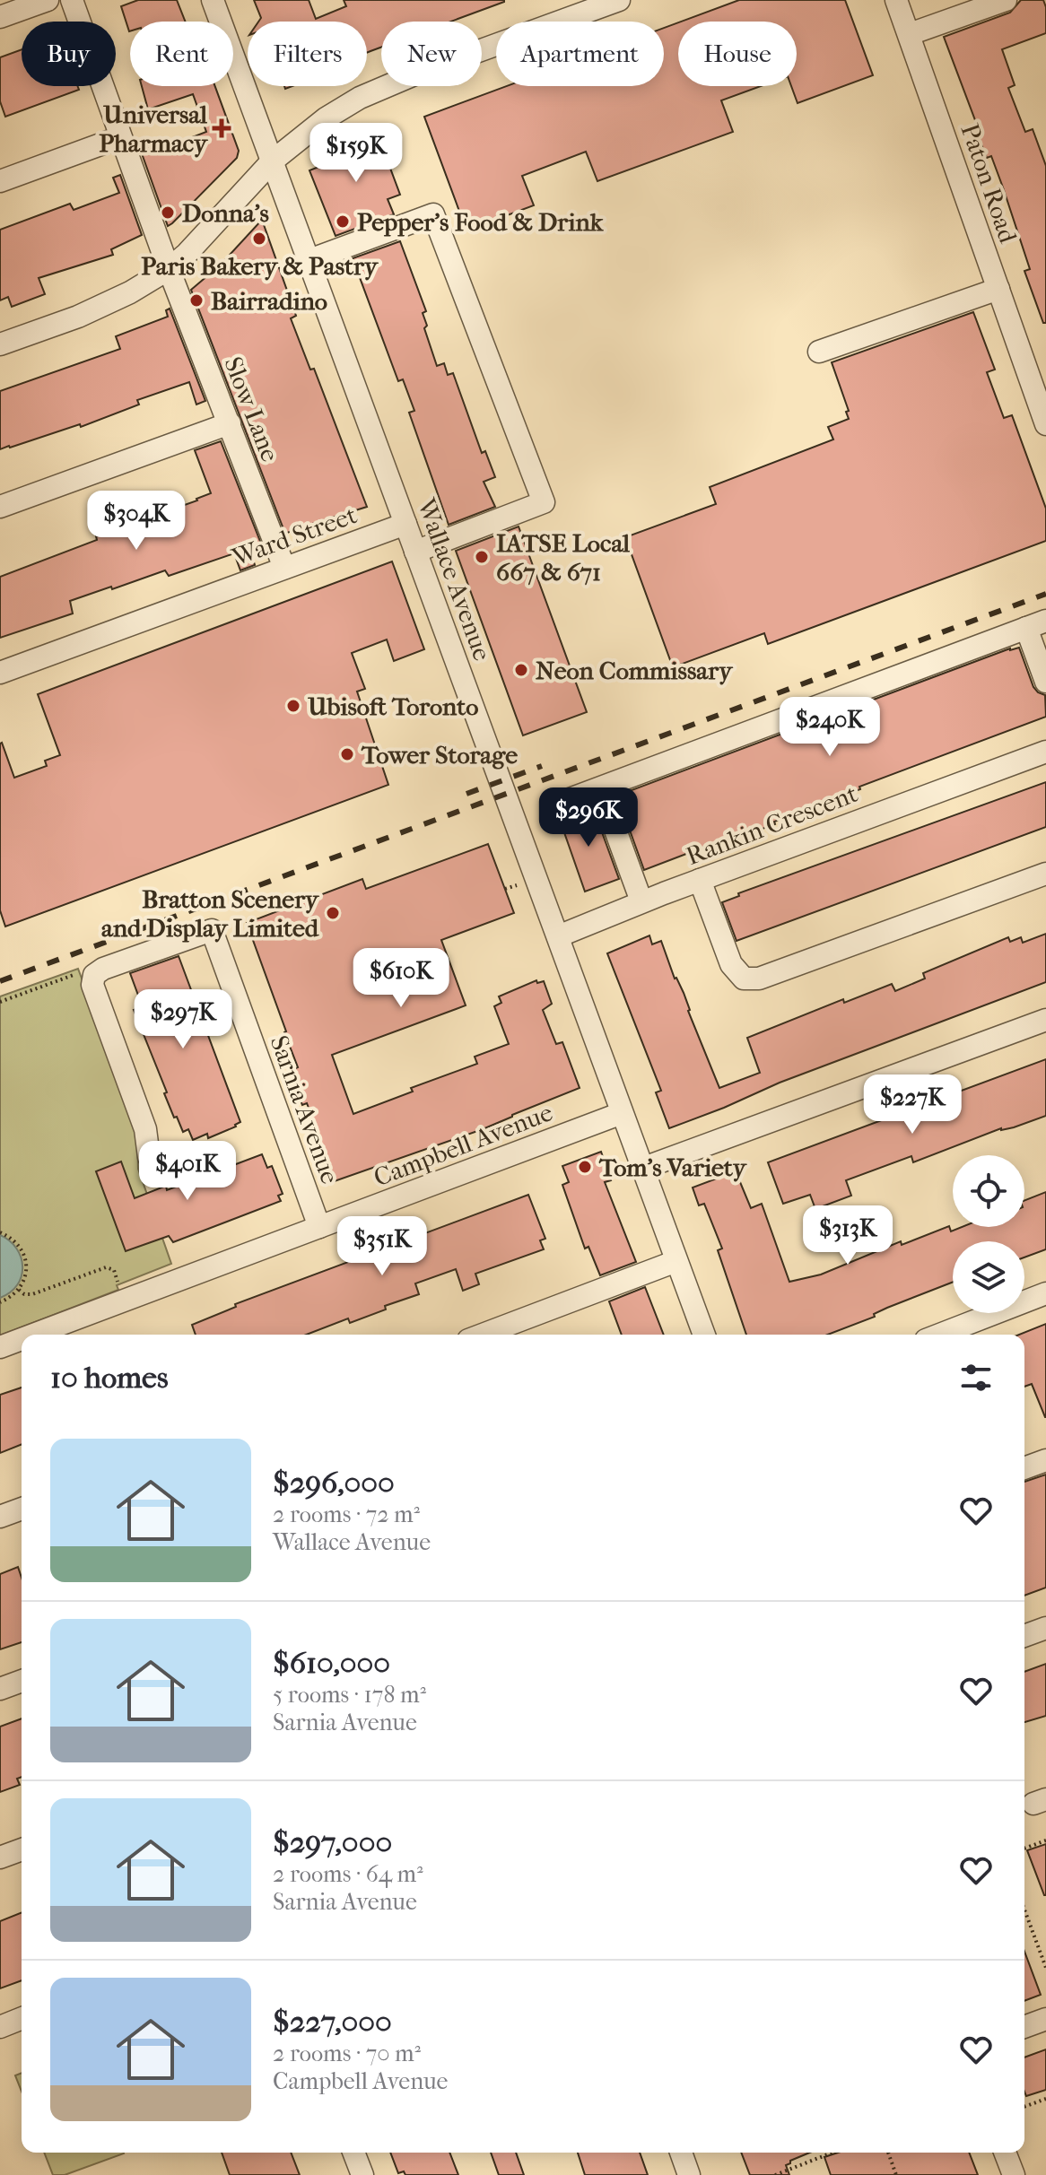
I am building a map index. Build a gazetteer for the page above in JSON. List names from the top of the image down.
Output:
{
  "streets": {
    "street": [
      "Paton Road",
      "Slow Lane",
      "Ward Street",
      "Wallace Avenue",
      "Rankin Crescent",
      "Sarnia Avenue",
      "Campbell Avenue"
    ]
  },
  "crossings": [
    ["Slow Lane", "Ward Street"],
    ["Ward Street", "Wallace Avenue"],
    ["Wallace Avenue", "Rankin Crescent"],
    ["Wallace Avenue", "Campbell Avenue"],
    ["Sarnia Avenue", "Campbell Avenue"]
  ],
  "places": {
    "health": ["Universal Pharmacy"],
    "other": [
      "Donna's",
      "Pepper's Food & Drink",
      "Paris Bakery & Pastry",
      "Bairradino",
      "IATSE Local 667 & 671",
      "Neon Commissary",
      "Ubisoft Toronto",
      "Tower Storage",
      "Bratton Scenery and Display Limited",
      "Tom's Variety"
    ]
  },
  "page": {
    "chip": [
      "Buy",
      "Rent",
      "Filters",
      "New",
      "Apartment",
      "House"
    ],
    "price": [
      "$159K",
      "$304K",
      "$240K",
      "$296K",
      "$610K",
      "$297K",
      "$227K",
      "$401K",
      "$313K",
      "$351K"
    ],
    "heading": "10 homes",
    "list": [
      {
        "name": "$296,000",
        "note": "2 rooms · 72 m² · Wallace Avenue"
      },
      {
        "name": "$610,000",
        "note": "5 rooms · 178 m² · Sarnia Avenue"
      },
      {
        "name": "$297,000",
        "note": "2 rooms · 64 m² · Sarnia Avenue"
      },
      {
        "name": "$227,000",
        "note": "2 rooms · 70 m² · Campbell Avenue"
      }
    ]
  }
}
